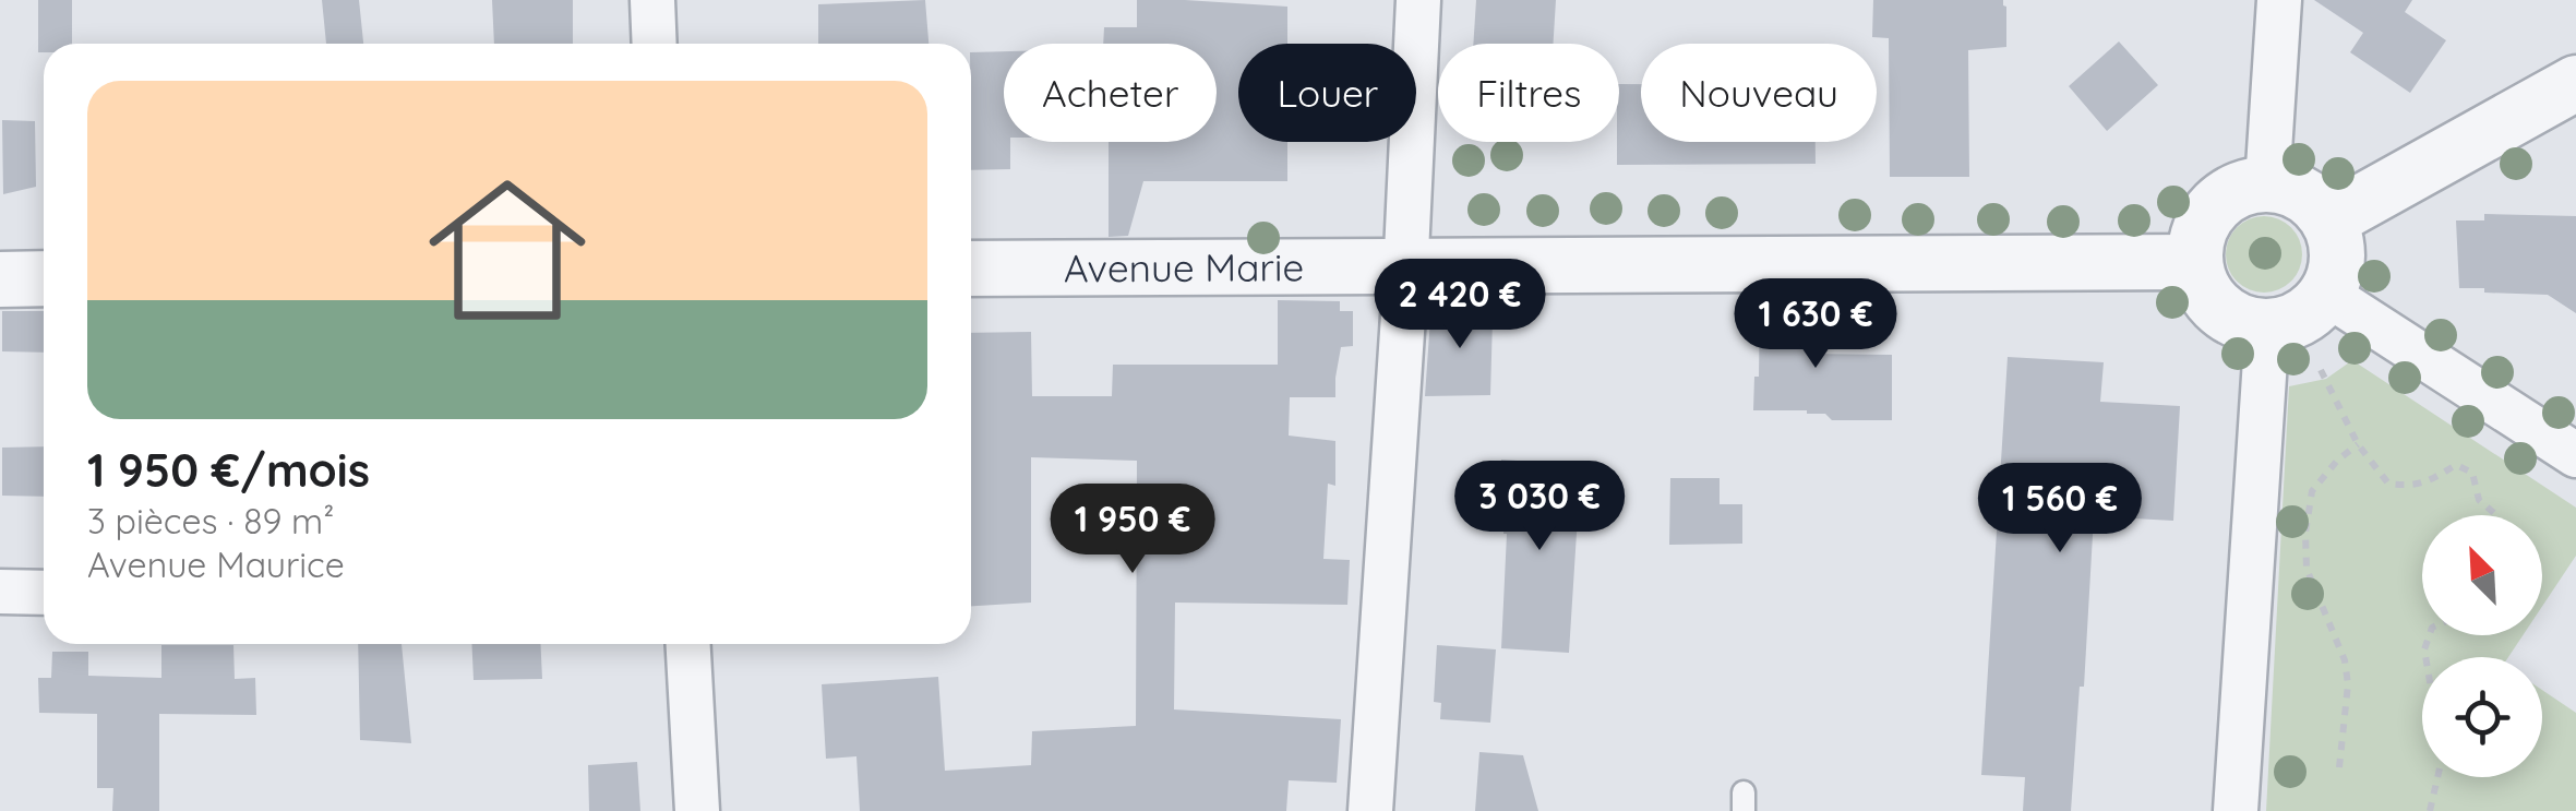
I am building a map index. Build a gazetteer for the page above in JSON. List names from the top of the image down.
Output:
{
  "streets": {
    "street": ["Avenue Marie"]
  },
  "north": "top left",
  "page": {
    "chip": [
      "Acheter",
      "Louer",
      "Filtres",
      "Nouveau"
    ],
    "list": [
      {
        "name": "1 950 €/mois",
        "note": "3 pièces · 89 m² · Avenue Maurice"
      }
    ],
    "price": [
      "2 420 €",
      "1 630 €",
      "3 030 €",
      "1 560 €",
      "1 950 €"
    ]
  }
}
